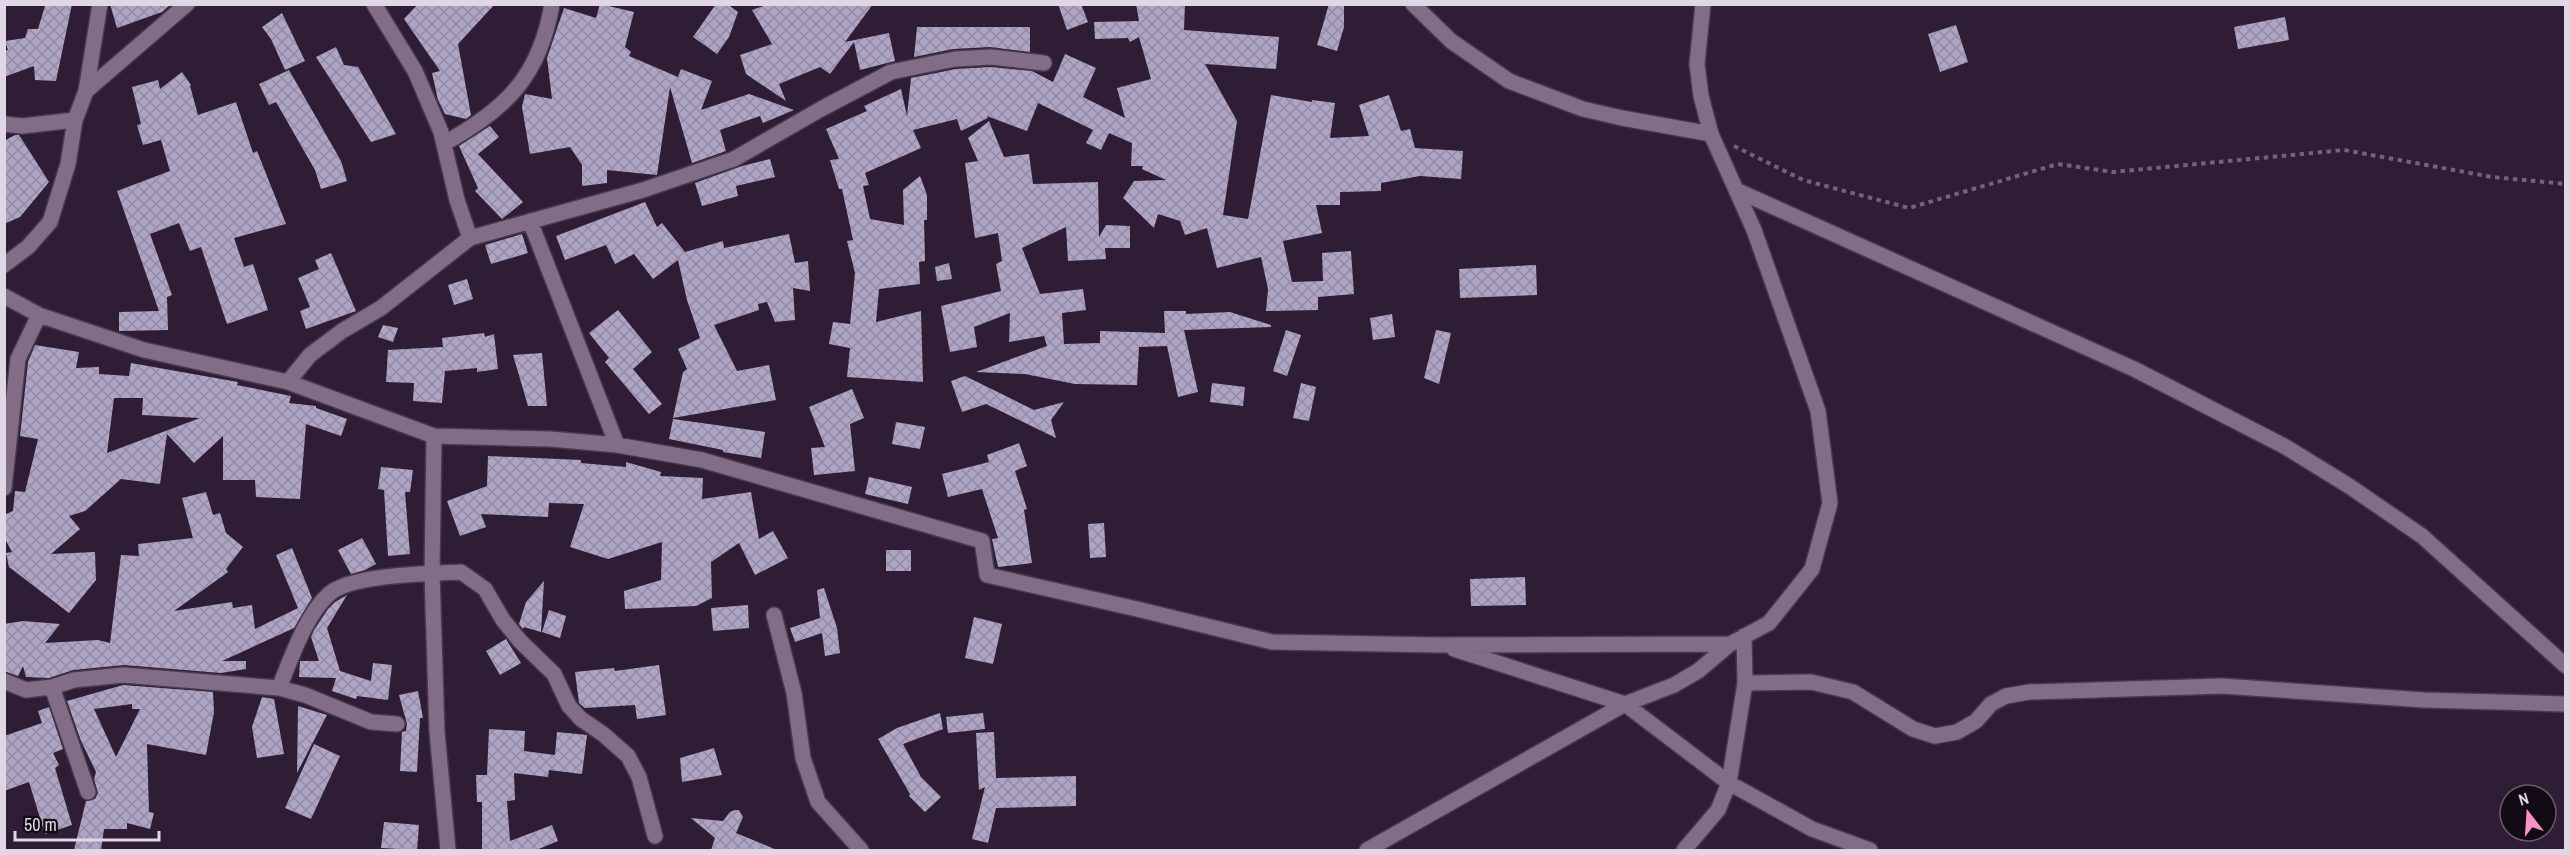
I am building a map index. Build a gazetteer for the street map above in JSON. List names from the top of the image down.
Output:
{
  "scale_bar": "50 m",
  "north": "top"
}
